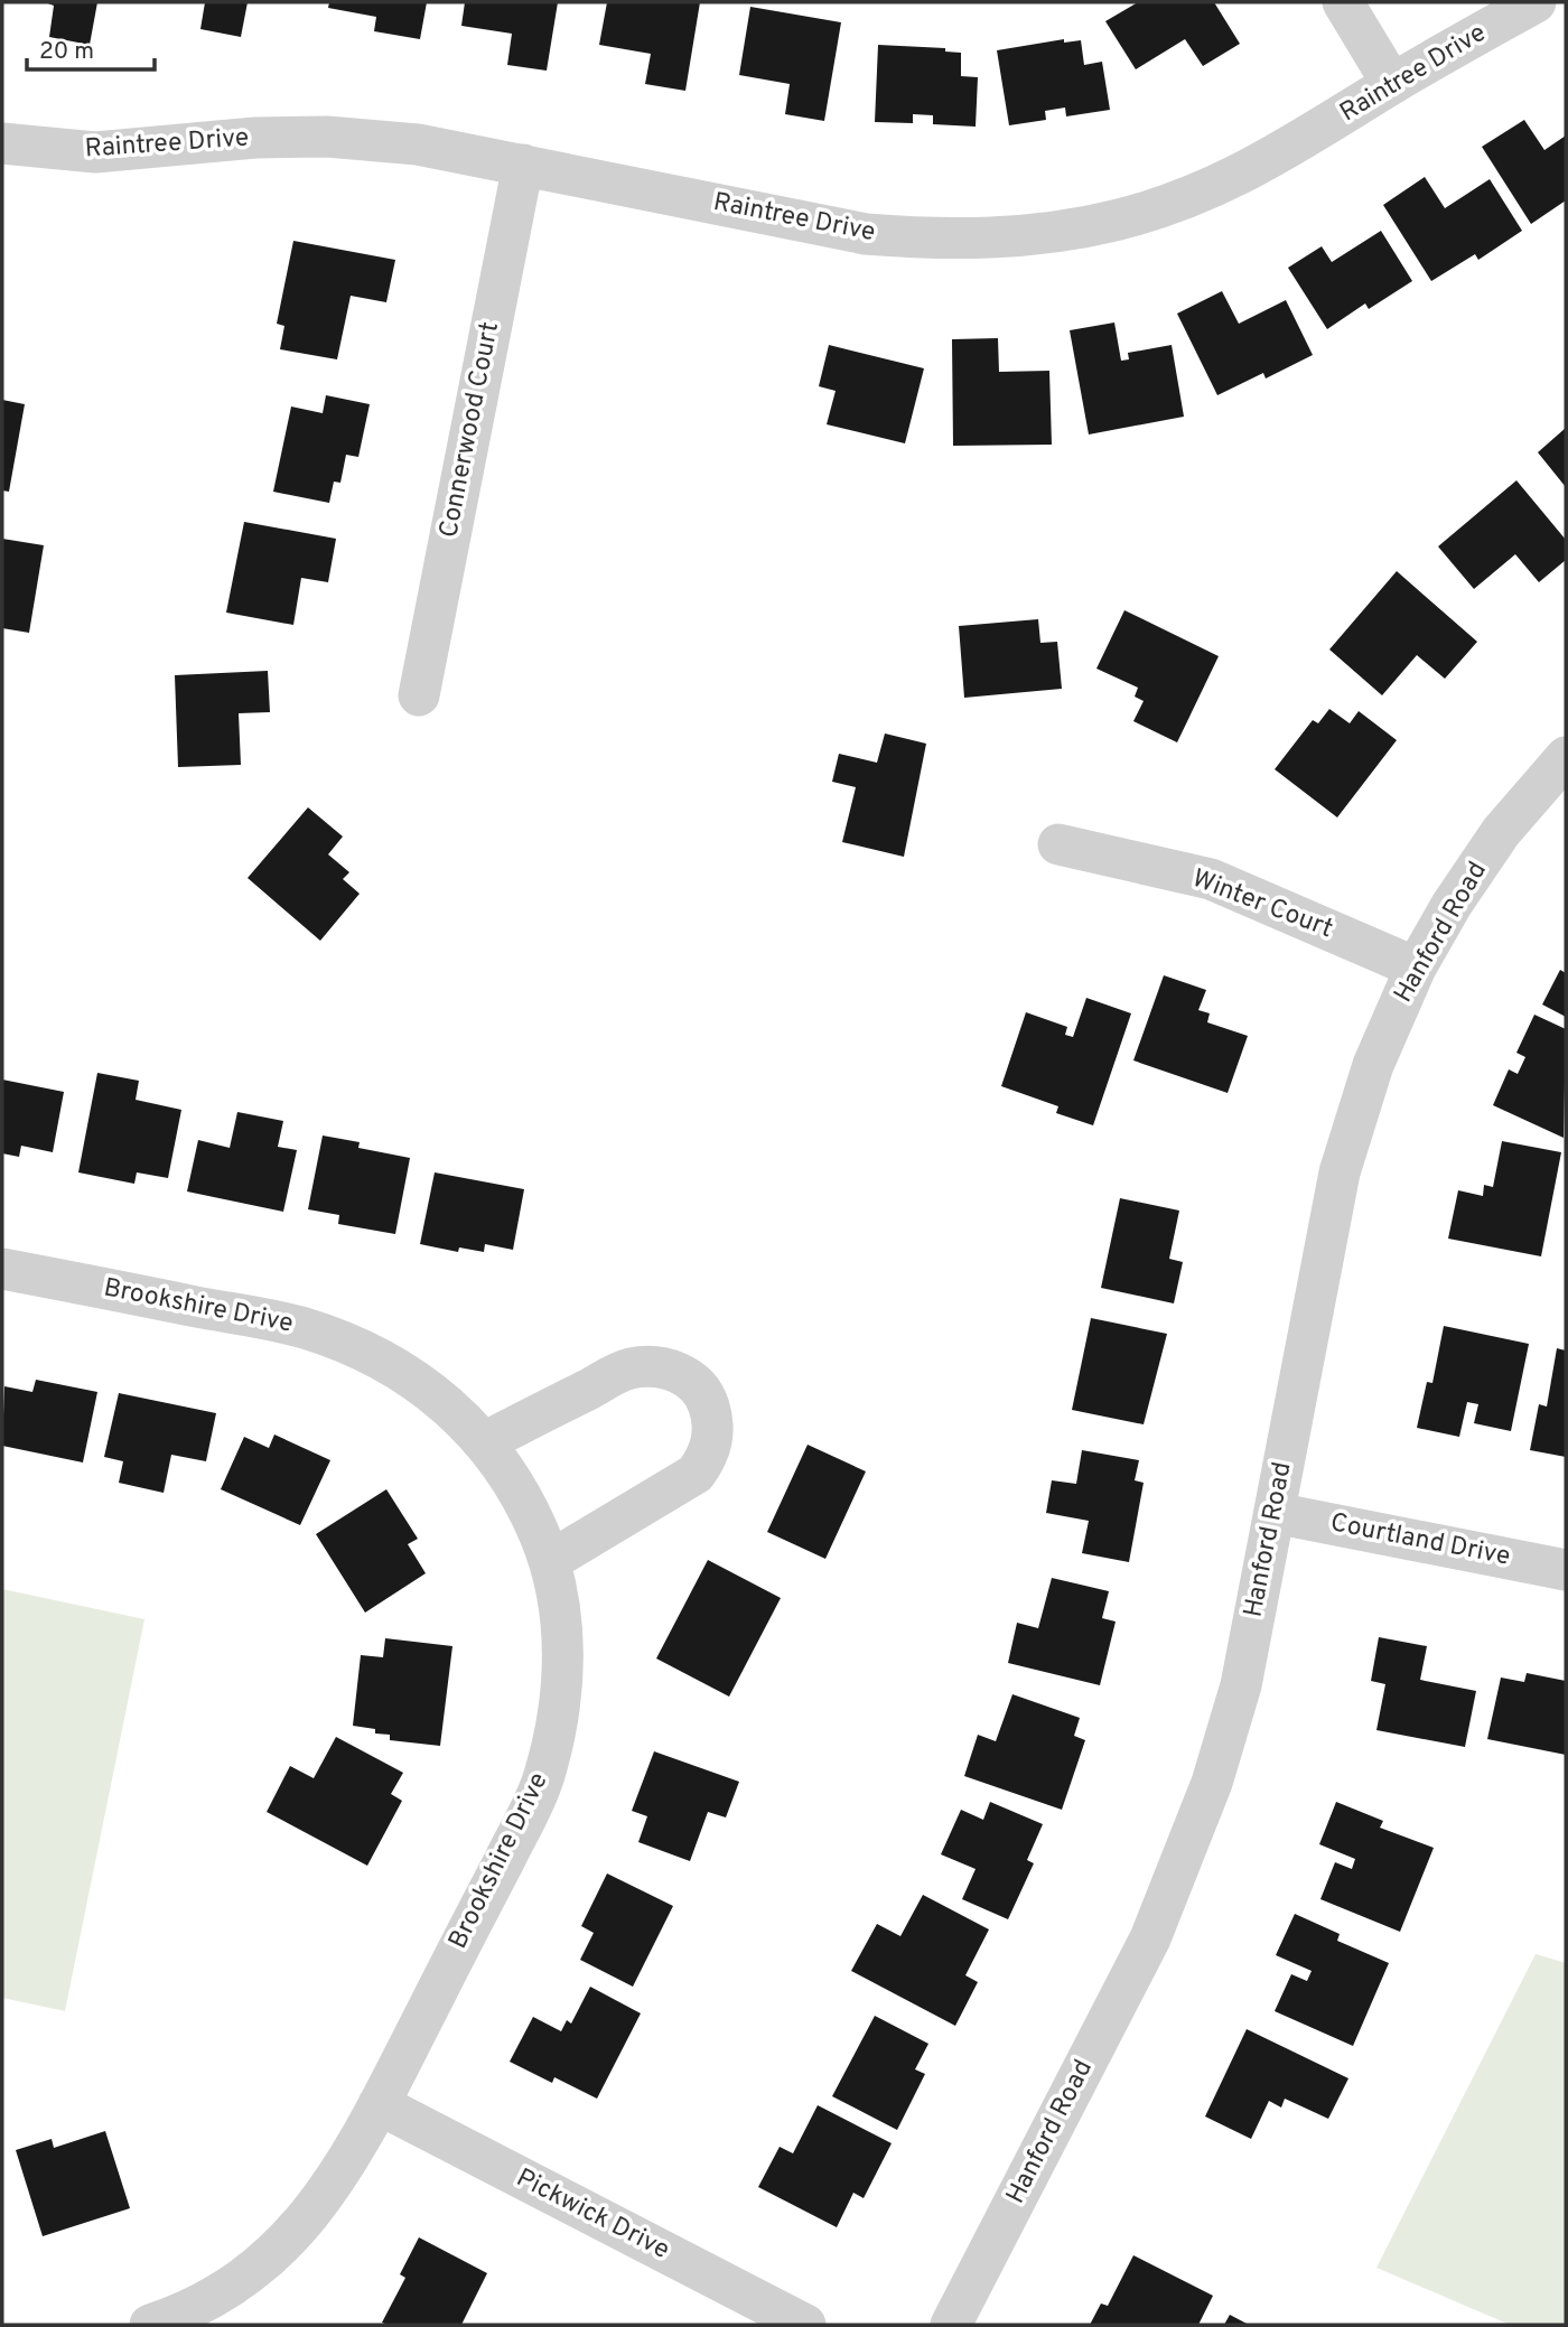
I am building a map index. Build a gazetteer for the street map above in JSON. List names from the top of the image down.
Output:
{
  "streets": {
    "street": [
      "Raintree Drive",
      "Connerwood Court",
      "Winter Court",
      "Hanford Road",
      "Brookshire Drive",
      "Courtland Drive",
      "Pickwick Drive"
    ]
  },
  "crossings": [
    ["Raintree Drive", "Connerwood Court"],
    ["Winter Court", "Hanford Road"],
    ["Hanford Road", "Courtland Drive"],
    ["Brookshire Drive", "Pickwick Drive"]
  ],
  "scale_bar": "20 m"
}
